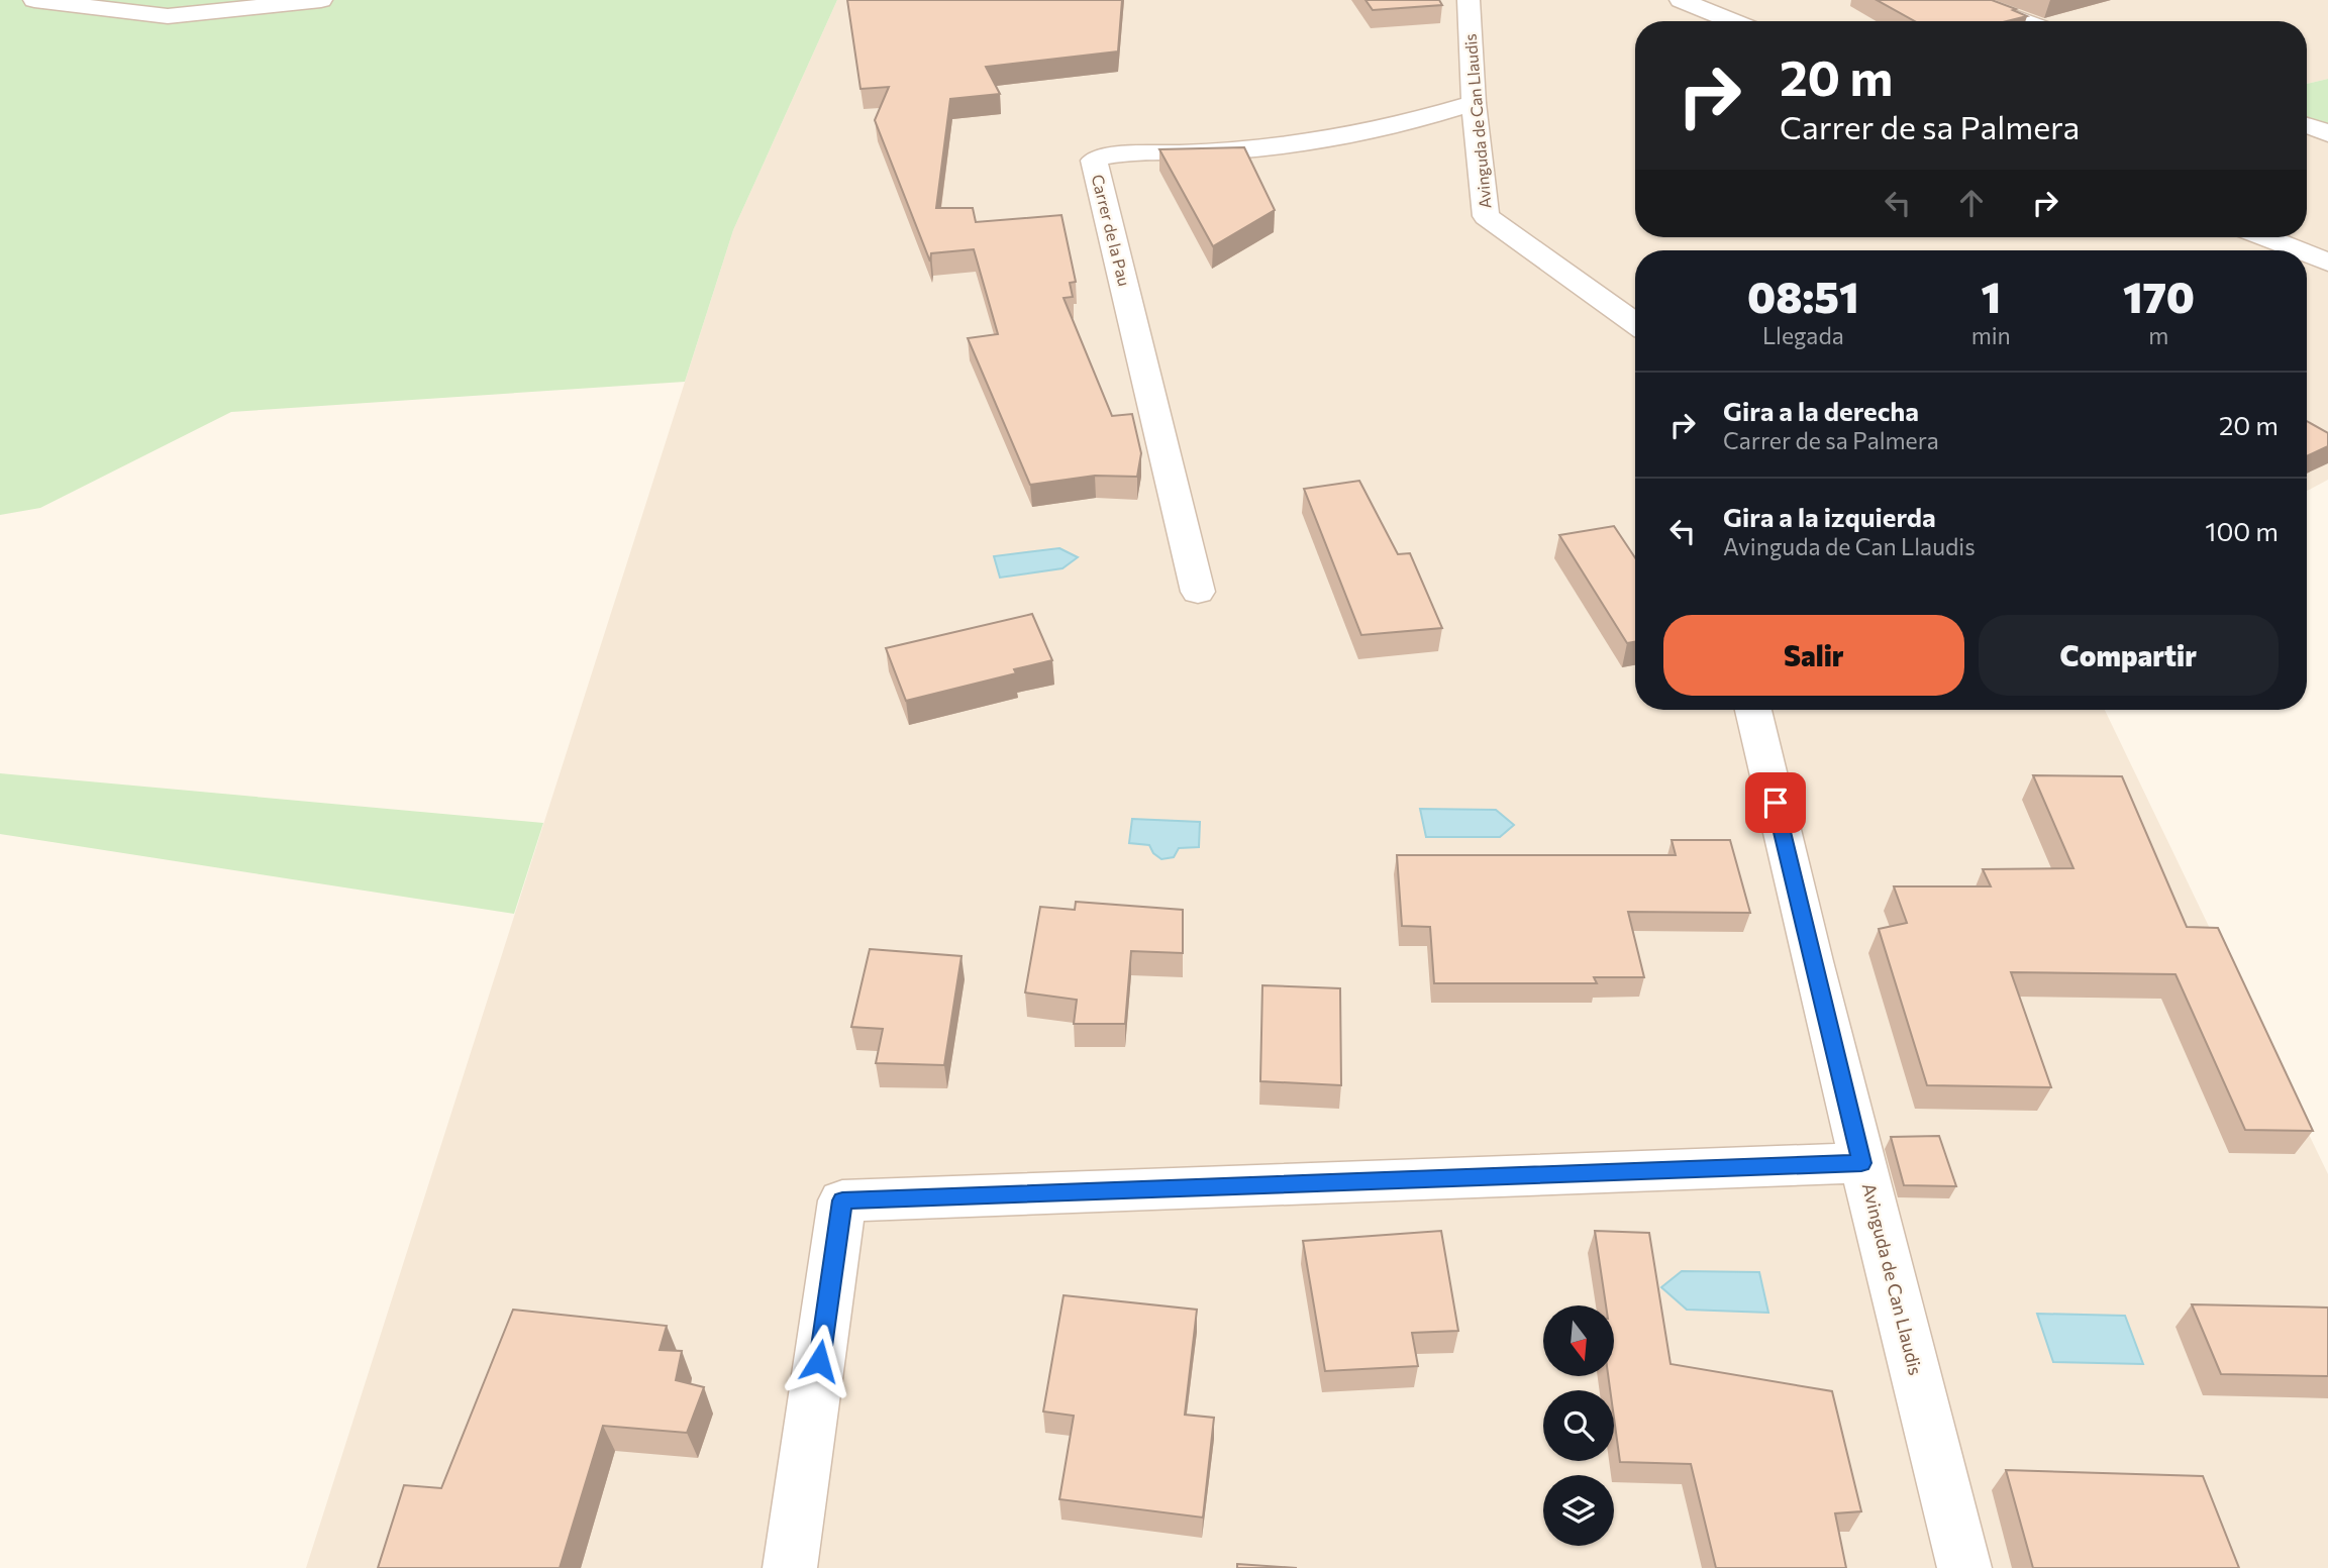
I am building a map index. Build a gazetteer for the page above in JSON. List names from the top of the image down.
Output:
{
  "streets": {
    "street": ["Avinguda de Can Llaudis", "Carrer de la Pau"]
  },
  "crossings": [
    ["Avinguda de Can Llaudis", "Carrer de la Pau"]
  ],
  "north": "bottom",
  "page": {
    "turn": ["20 m", "Carrer de sa Palmera"],
    "eta": [
      "08:51",
      "Llegada",
      "1",
      "min",
      "170",
      "m"
    ],
    "list": [
      {
        "name": "Gira a la derecha",
        "note": "Carrer de sa Palmera",
        "value": "20 m"
      },
      {
        "name": "Gira a la izquierda",
        "note": "Avinguda de Can Llaudis",
        "value": "100 m"
      }
    ],
    "buttons": ["Salir", "Compartir"]
  }
}
